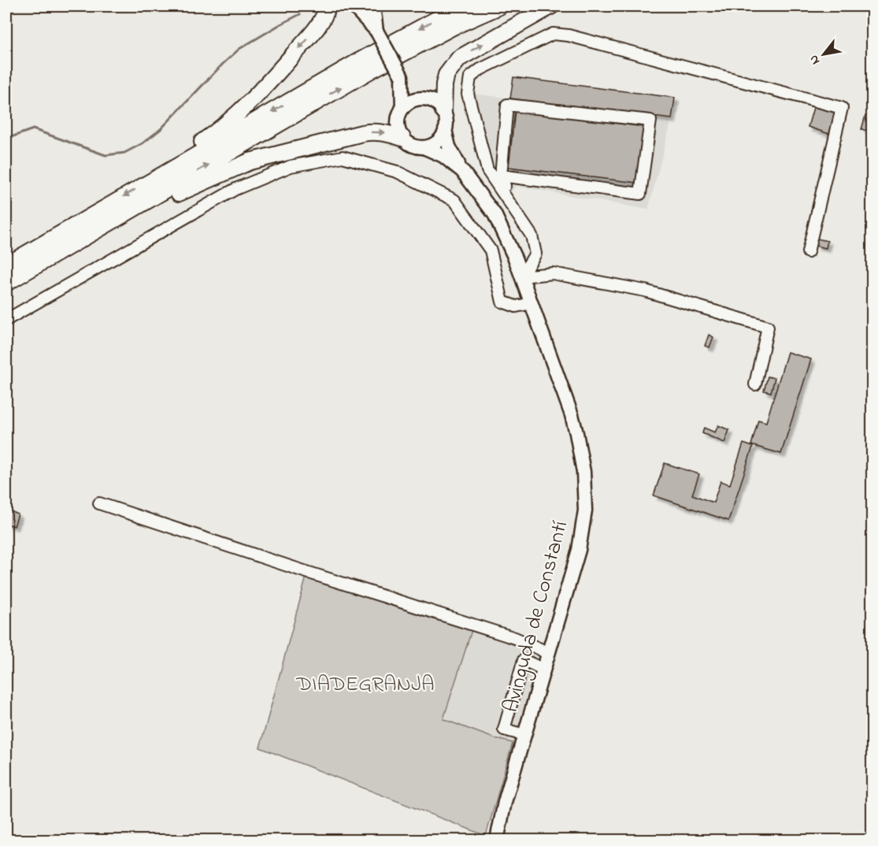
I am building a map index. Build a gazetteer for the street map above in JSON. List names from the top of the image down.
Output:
{
  "streets": {
    "main road": ["Avinguda de Constantí"]
  },
  "parks": ["DIADEGRANJA"],
  "north": "bottom left"
}
